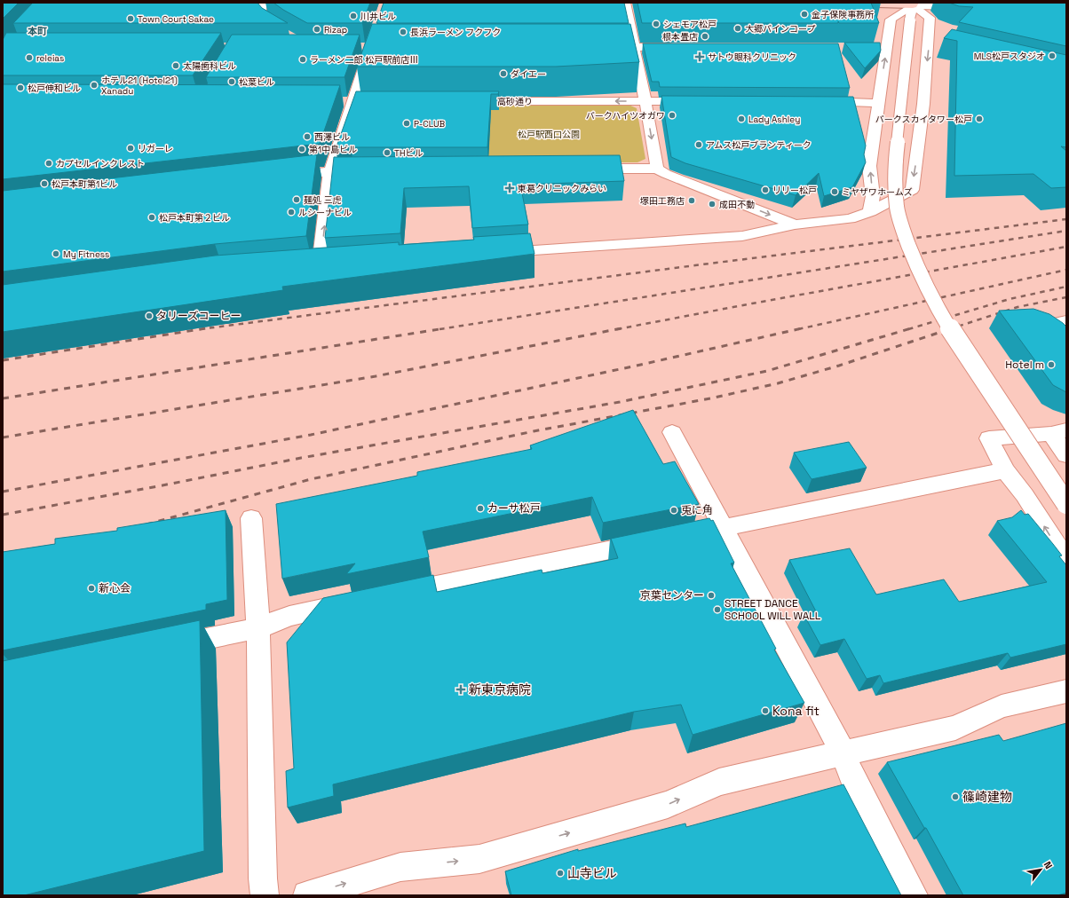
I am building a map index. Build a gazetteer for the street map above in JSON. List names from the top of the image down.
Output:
{
  "streets": {
    "street": ["高砂通り"]
  },
  "districts": ["本町"],
  "parks": ["松戸駅西口公園"],
  "places": {
    "other": [
      "金子保険事務所",
      "川井ビル",
      "Town Court Sakae",
      "シェモア松戸",
      "大郷パインコープ",
      "Rizap",
      "長浜ラーメン フクフク",
      "根本畳店",
      "MLS松戸スタジオ",
      "releias",
      "ラーメン二郎 松戸駅前店Ⅲ",
      "太陽歯科ビル",
      "ダイエー",
      "松葉ビル",
      "ホテル21 (Hotel21) Xanadu",
      "松戸伸和ビル",
      "パークハイツオガワ",
      "Lady Ashley",
      "パークスカイタワー松戸",
      "P-CLUB",
      "西澤ビル",
      "アムス松戸ブランティーク",
      "リガーレ",
      "第1中島ビル",
      "THビル",
      "カプセルインクレスト",
      "松戸本町第1ビル",
      "リリー松戸",
      "ミヤザワホームズ",
      "麺処 三虎",
      "塚田工務店",
      "成田不動",
      "ルシーナビル",
      "松戸本町第２ビル",
      "My Fitness",
      "タリーズコーヒー",
      "Hotel m",
      "カーサ松戸",
      "兎に角",
      "新心会",
      "京葉センター",
      "STREET DANCE SCHOOL WILL WALL",
      "Kona fit",
      "篠崎建物",
      "山寺ビル"
    ],
    "health": ["サトウ眼科クリニック", "東葛クリニックみらい", "新東京病院"]
  },
  "north": "top right"
}
